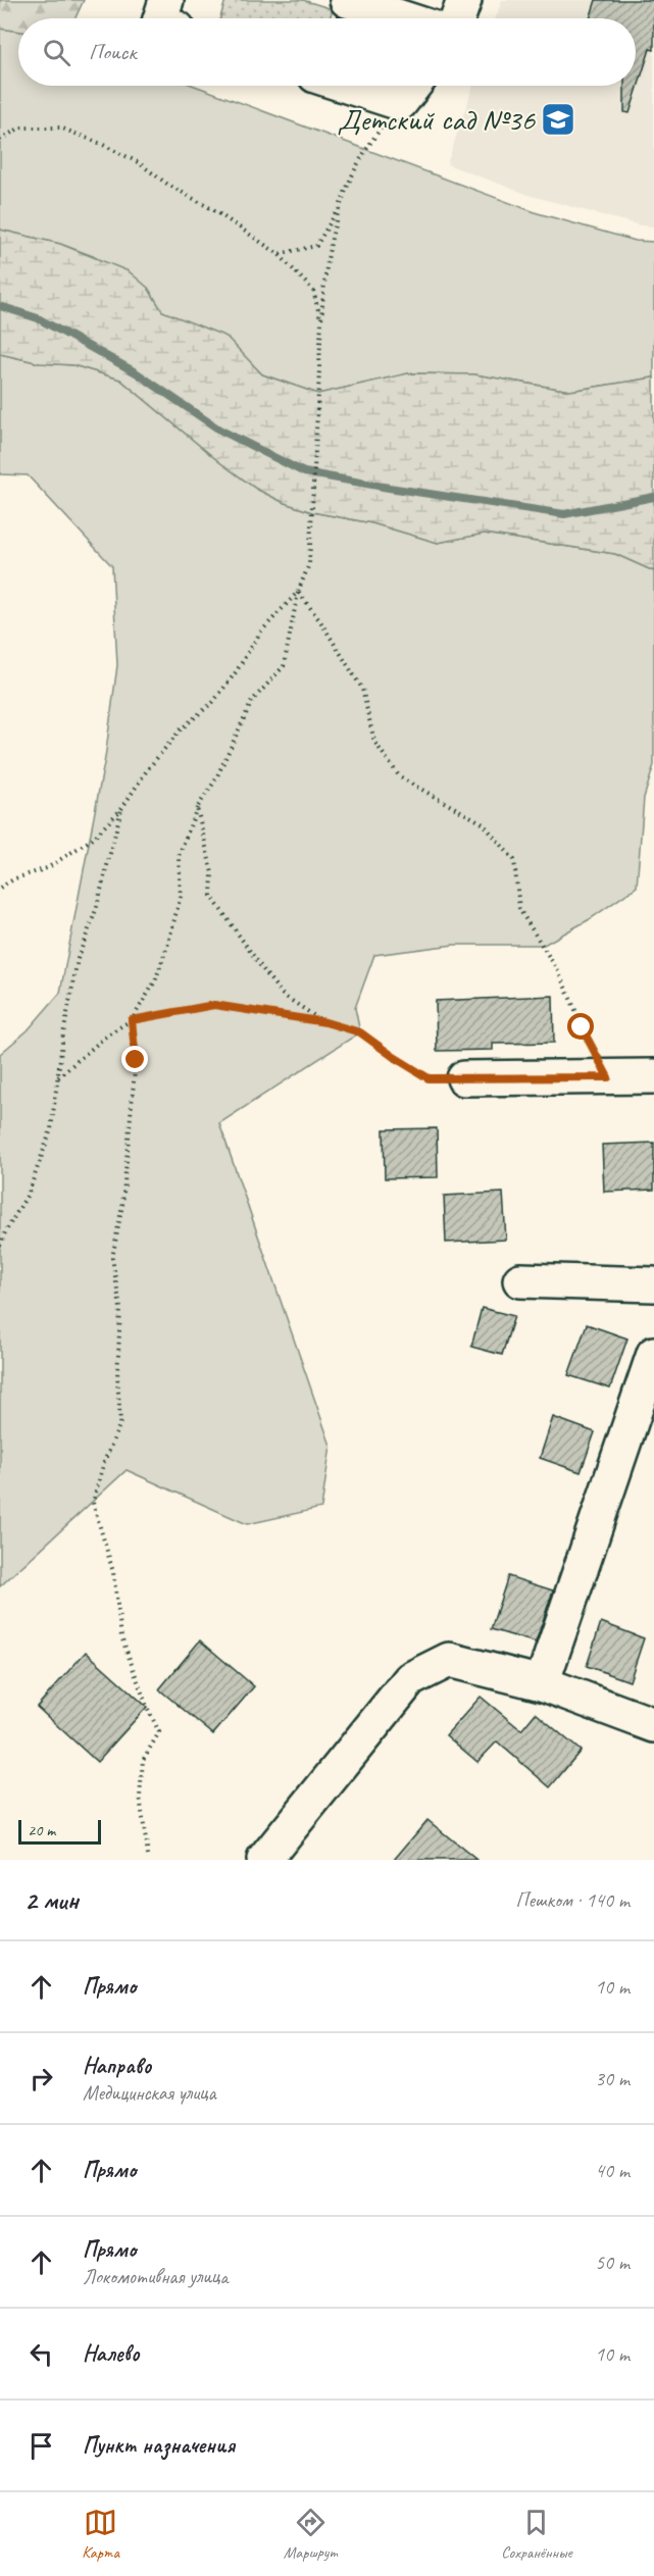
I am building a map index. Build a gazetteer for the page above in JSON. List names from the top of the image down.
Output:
{
  "places": {
    "school or university": ["Детский сад №36"]
  },
  "scale_bar": "20 m",
  "page": {
    "search": "Поиск",
    "scale": "20 m",
    "heading": ["2 мин", "Пешком · 140 m"],
    "list": [
      ["Прямо", "10 m"],
      ["Направо", "Медицинская улица", "30 m"],
      ["Прямо", "40 m"],
      ["Прямо", "Локомотивная улица", "50 m"],
      ["Налево", "10 m"],
      "Пункт назначения"
    ],
    "nav": ["Карта", "Маршрут", "Сохранённые"]
  }
}
